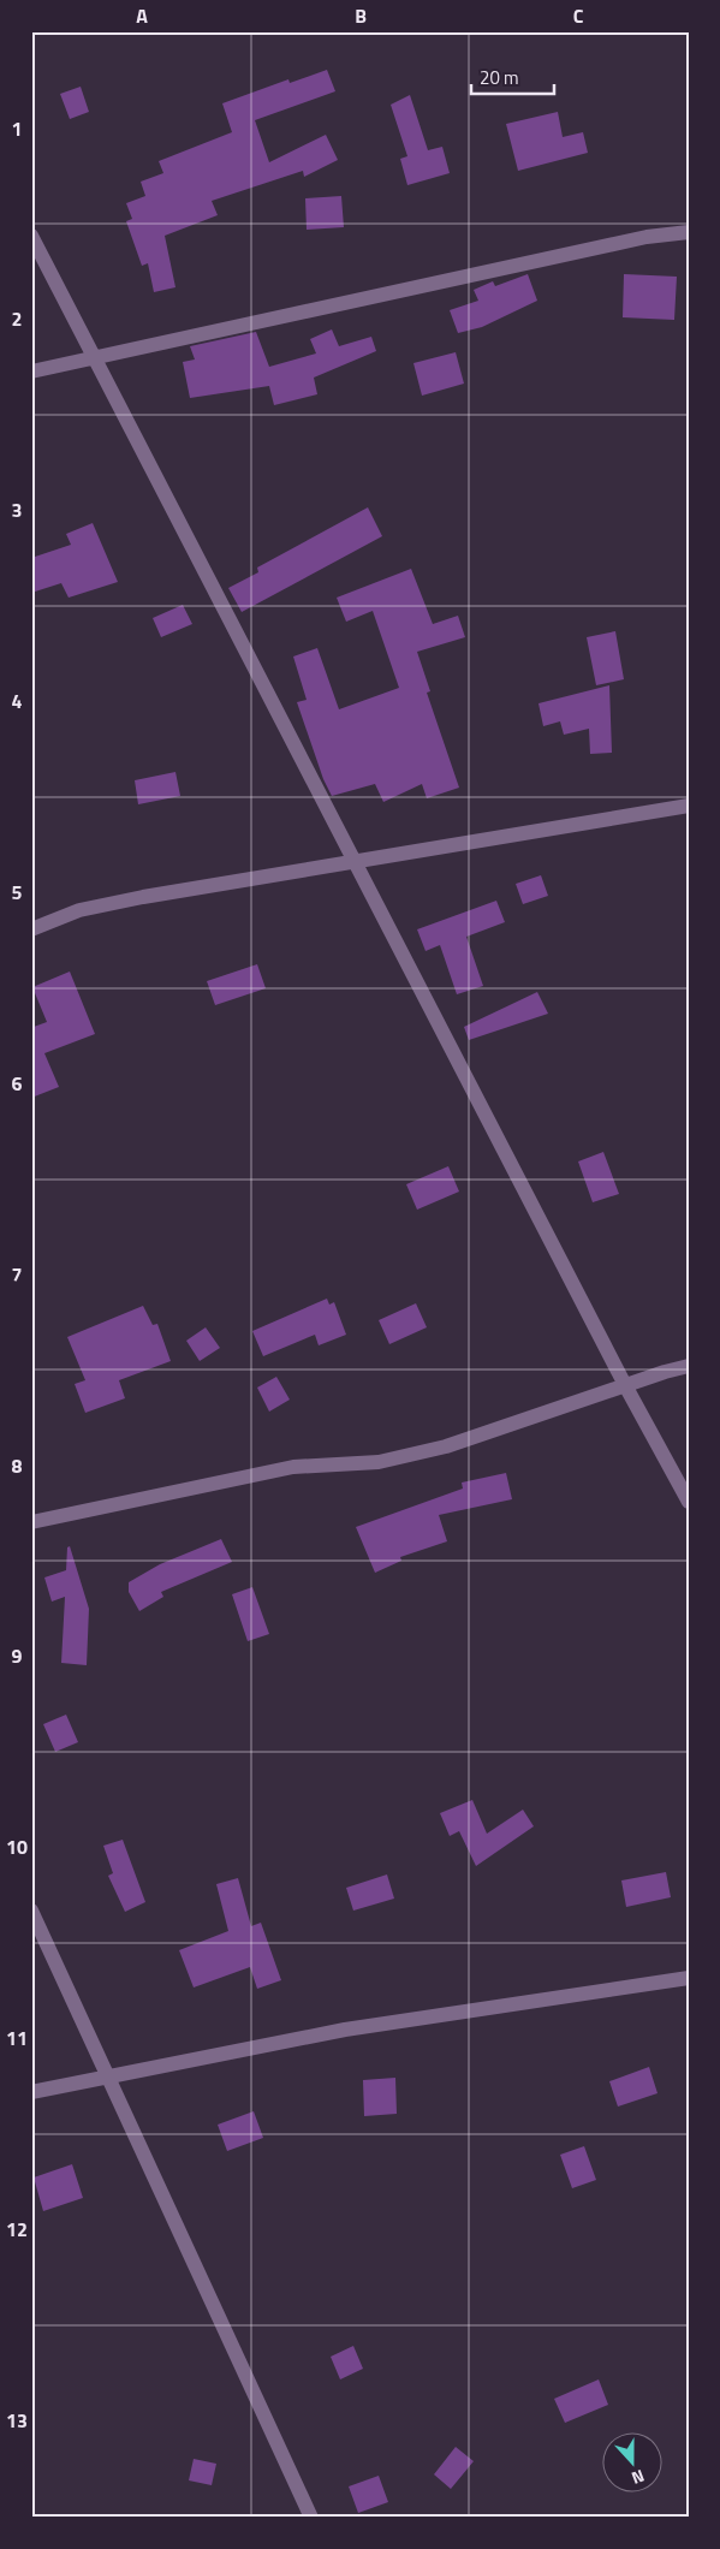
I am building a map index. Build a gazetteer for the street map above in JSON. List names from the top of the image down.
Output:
{
  "scale_bar": "20 m",
  "north": "bottom",
  "grid": {
    "columns": ["A", "B", "C"],
    "rows": [
      "1",
      "2",
      "3",
      "4",
      "5",
      "6",
      "7",
      "8",
      "9",
      "10",
      "11",
      "12",
      "13"
    ]
  }
}
